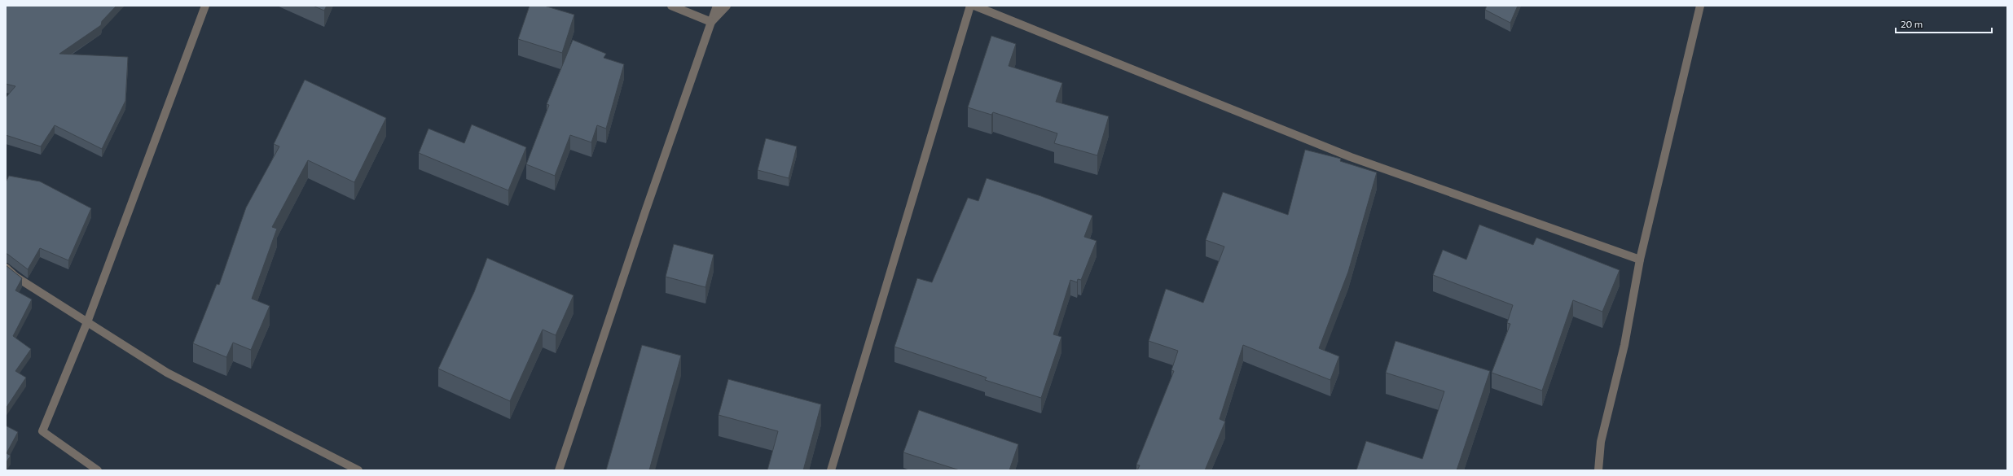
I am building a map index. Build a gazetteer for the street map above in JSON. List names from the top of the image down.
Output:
{
  "scale_bar": "20 m"
}
